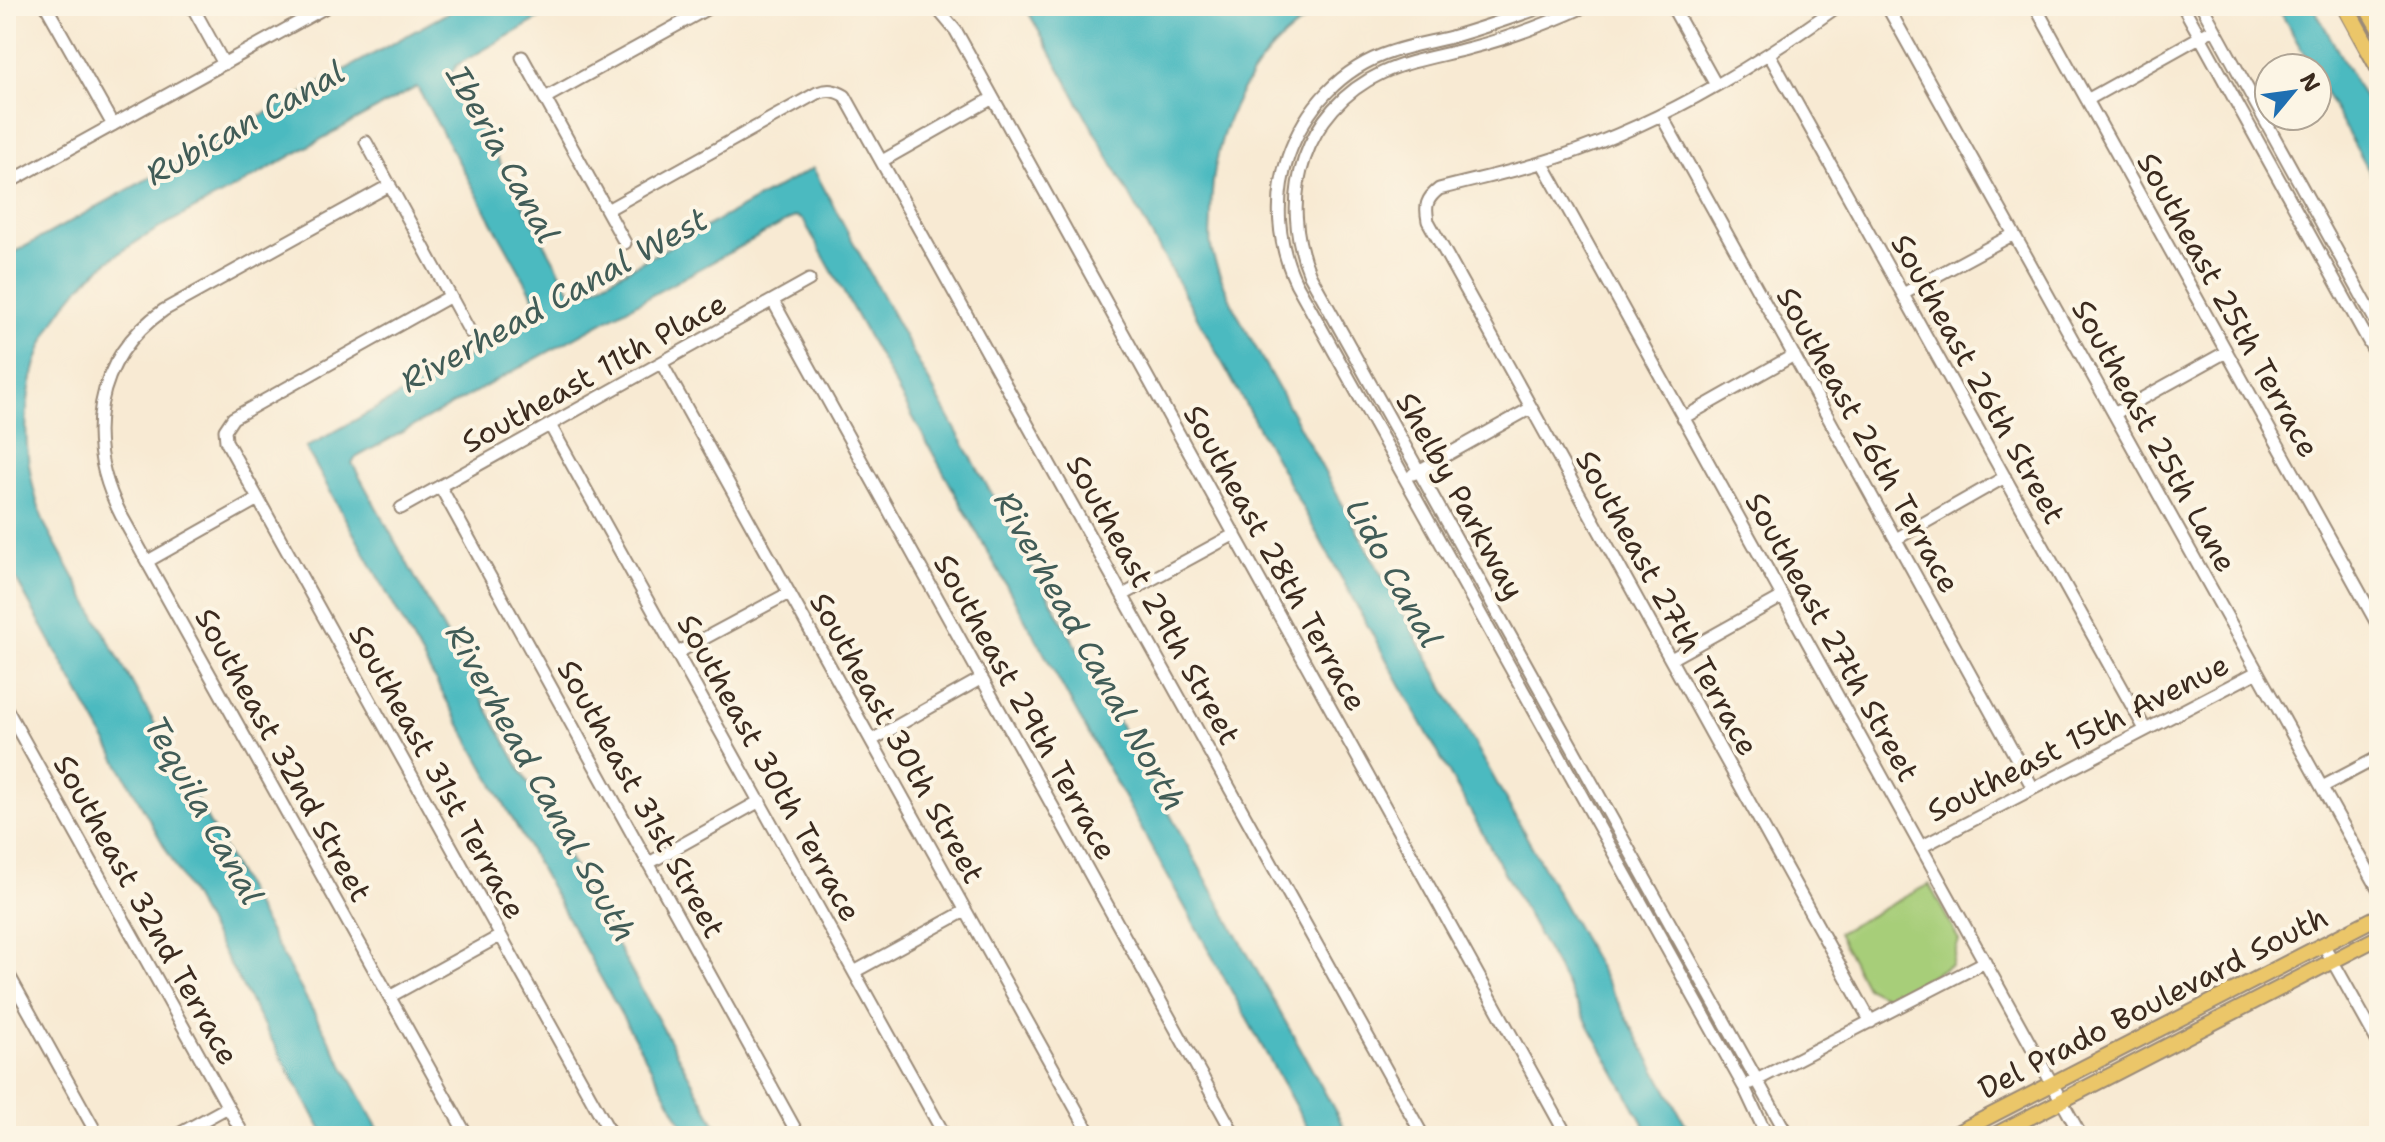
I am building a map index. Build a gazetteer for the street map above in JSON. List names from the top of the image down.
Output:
{
  "streets": {
    "main road": ["Del Prado Boulevard South"],
    "street": [
      "Southeast 25th Terrace",
      "Southeast 11th Place",
      "Southeast 26th Street",
      "Southeast 25th Lane",
      "Southeast 26th Terrace",
      "Shelby Parkway",
      "Southeast 28th Terrace",
      "Southeast 29th Street",
      "Southeast 27th Terrace",
      "Southeast 27th Street",
      "Southeast 29th Terrace",
      "Southeast 30th Street",
      "Southeast 15th Avenue",
      "Southeast 32nd Street",
      "Southeast 30th Terrace",
      "Southeast 31st Terrace",
      "Southeast 31st Street",
      "Southeast 32nd Terrace"
    ]
  },
  "crossings": [
    ["Southeast 11th Place", "Southeast 29th Terrace"],
    ["Southeast 11th Place", "Southeast 30th Street"],
    ["Southeast 11th Place", "Southeast 30th Terrace"],
    ["Southeast 11th Place", "Southeast 31st Street"],
    ["Southeast 26th Street", "Southeast 15th Avenue"],
    ["Southeast 25th Lane", "Southeast 15th Avenue"],
    ["Southeast 26th Terrace", "Southeast 15th Avenue"],
    ["Southeast 27th Terrace", "Southeast 27th Street"],
    ["Southeast 27th Street", "Southeast 15th Avenue"],
    ["Southeast 27th Street", "Del Prado Boulevard South"]
  ],
  "water": [
    "Rubican Canal",
    "Iberia Canal",
    "Riverhead Canal West",
    "Lido Canal",
    "Riverhead Canal North",
    "Riverhead Canal South",
    "Tequila Canal"
  ],
  "north": "top right"
}
